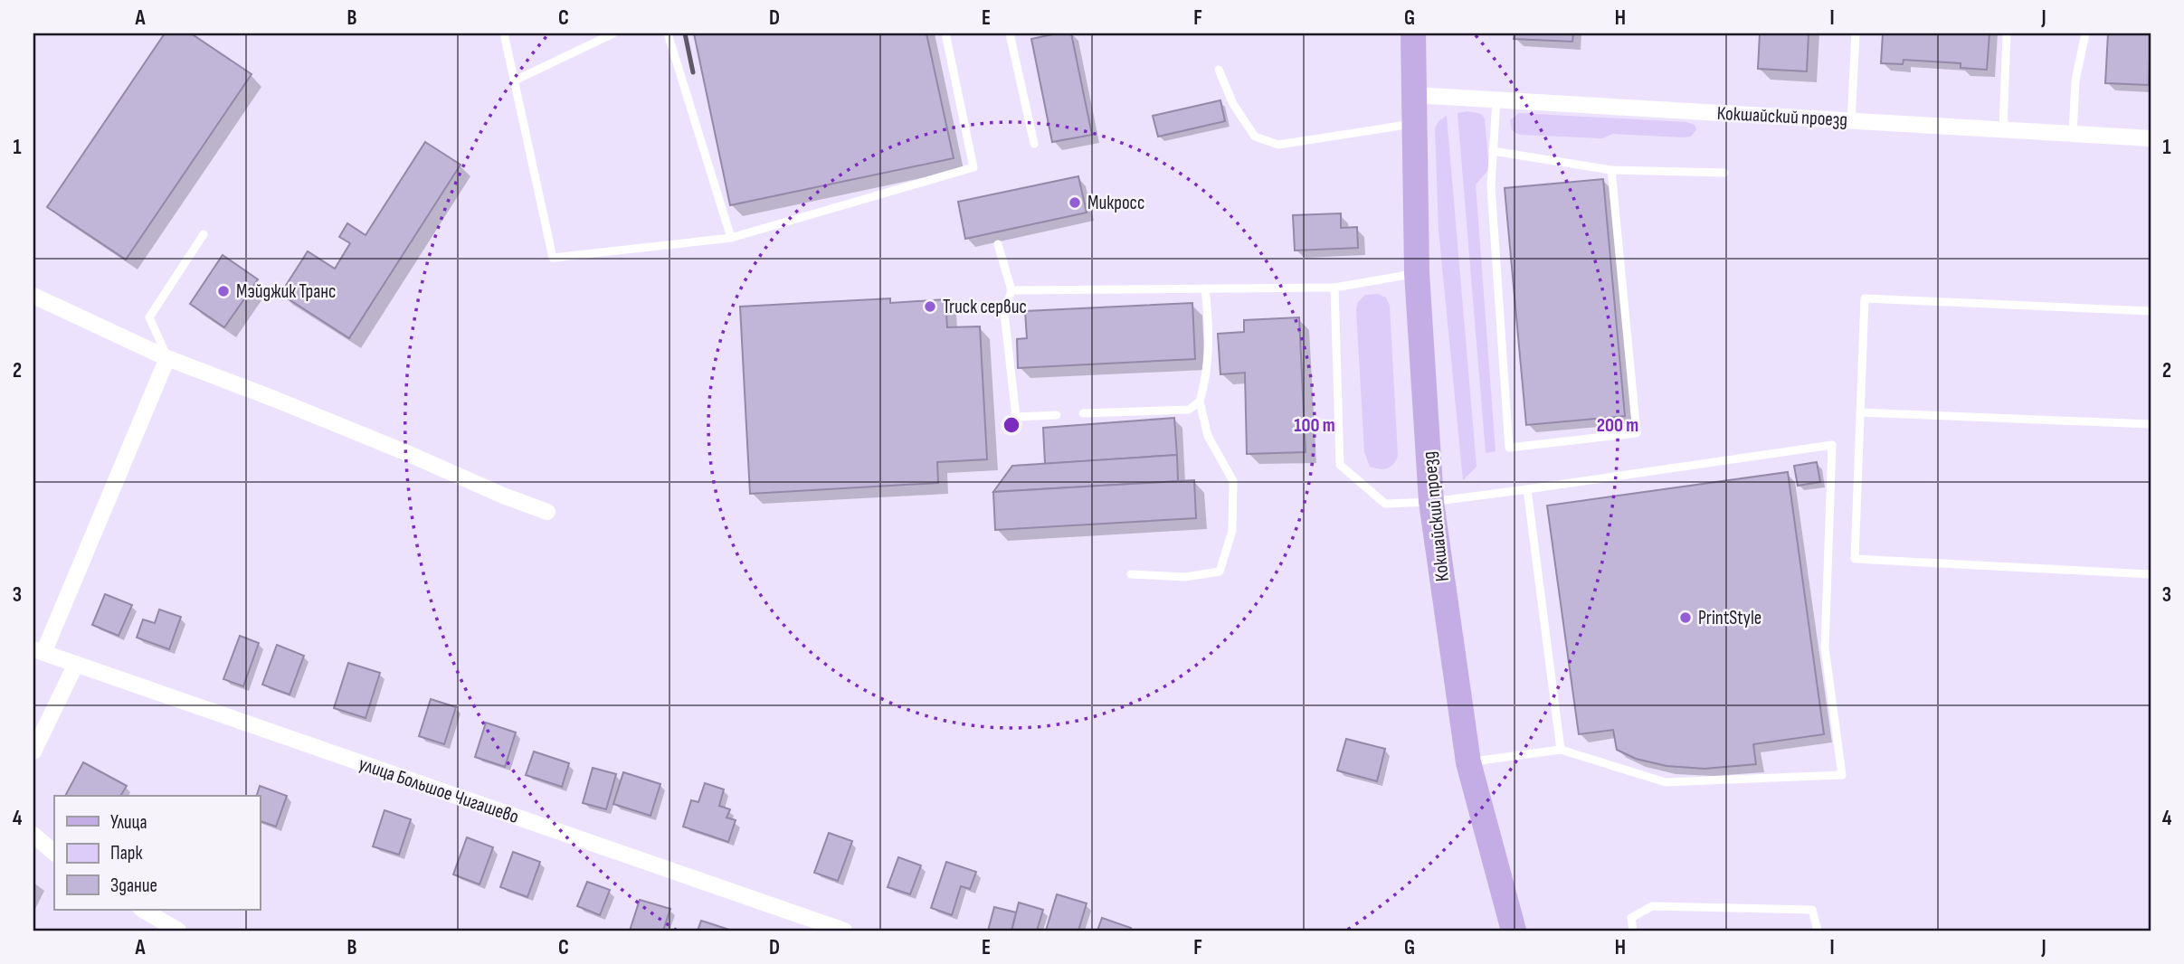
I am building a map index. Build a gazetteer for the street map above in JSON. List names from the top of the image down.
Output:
{
  "streets": {
    "main road": ["Кокшайский проезд"],
    "street": ["улица Большое Чигашево"]
  },
  "places": [
    "Микросс",
    "Мэйджик Транс",
    "Truck сервис",
    "PrintStyle"
  ],
  "legend": ["Улица", "Парк", "Здание"],
  "grid": {
    "columns": [
      "A",
      "B",
      "C",
      "D",
      "E",
      "F",
      "G",
      "H",
      "I",
      "J"
    ],
    "rows": [
      "1",
      "2",
      "3",
      "4"
    ]
  },
  "rings": ["100 m", "200 m"]
}
